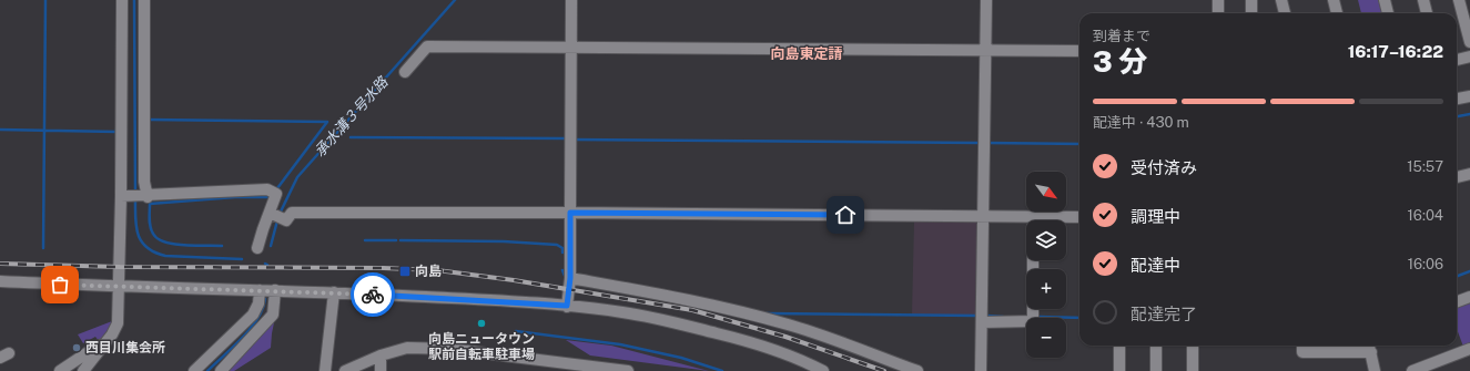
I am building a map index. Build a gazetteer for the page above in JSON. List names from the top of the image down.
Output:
{
  "districts": ["向島東定請"],
  "water": ["承水溝３号水路"],
  "places": {
    "transit": ["向島"],
    "other": ["向島ニュータウン 駅前自転車駐車場", "西目川集会所"]
  },
  "north": "bottom right",
  "page": {
    "heading": ["3 分", "到着まで", "16:17–16:22"],
    "bar": "配達中 · 430 m",
    "list": [
      ["受付済み", "15:57"],
      ["調理中", "16:04"],
      ["配達中", "16:06"],
      "配達完了"
    ],
    "map_buttons": ["+", "−"]
  }
}
